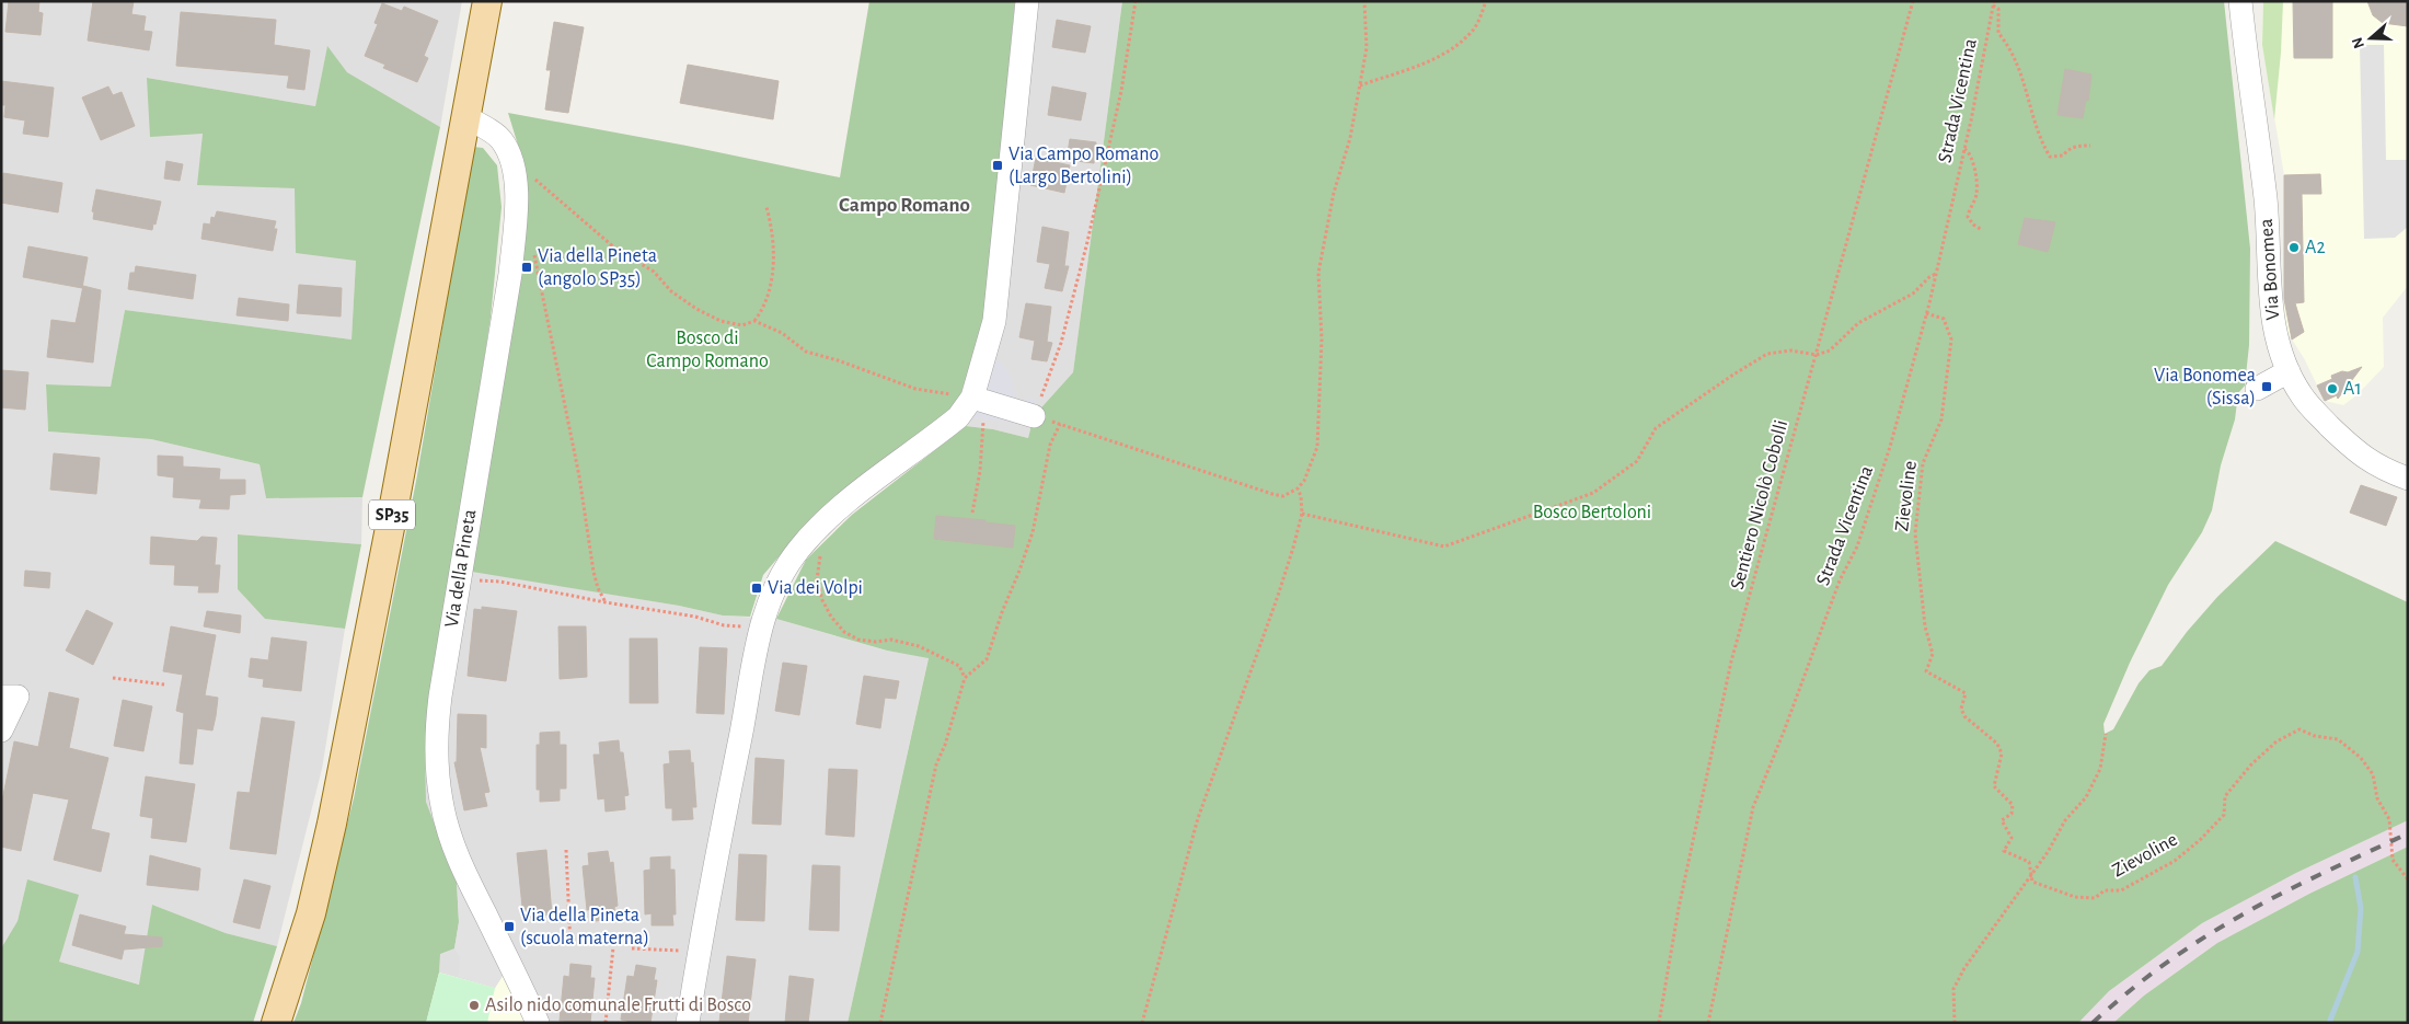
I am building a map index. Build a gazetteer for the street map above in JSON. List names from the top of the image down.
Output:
{
  "streets": {
    "main road": ["SP35"],
    "street": ["Via Bonomea", "Via della Pineta"],
    "path": ["Strada Vicentina", "Zievoline", "Sentiero Nicolò Cobolli"]
  },
  "crossings": [
    ["Strada Vicentina", "Zievoline"],
    ["SP35", "Via della Pineta"]
  ],
  "districts": ["Campo Romano"],
  "parks": ["Bosco di Campo Romano", "Bosco Bertoloni"],
  "places": {
    "transit": [
      "Via Campo Romano (Largo Bertolini)",
      "Via della Pineta (angolo SP35)",
      "Via Bonomea (Sissa)",
      "Via dei Volpi",
      "Via della Pineta (scuola materna)"
    ],
    "other": ["A2", "A1", "Asilo nido comunale Frutti di Bosco"]
  },
  "north": "left"
}
